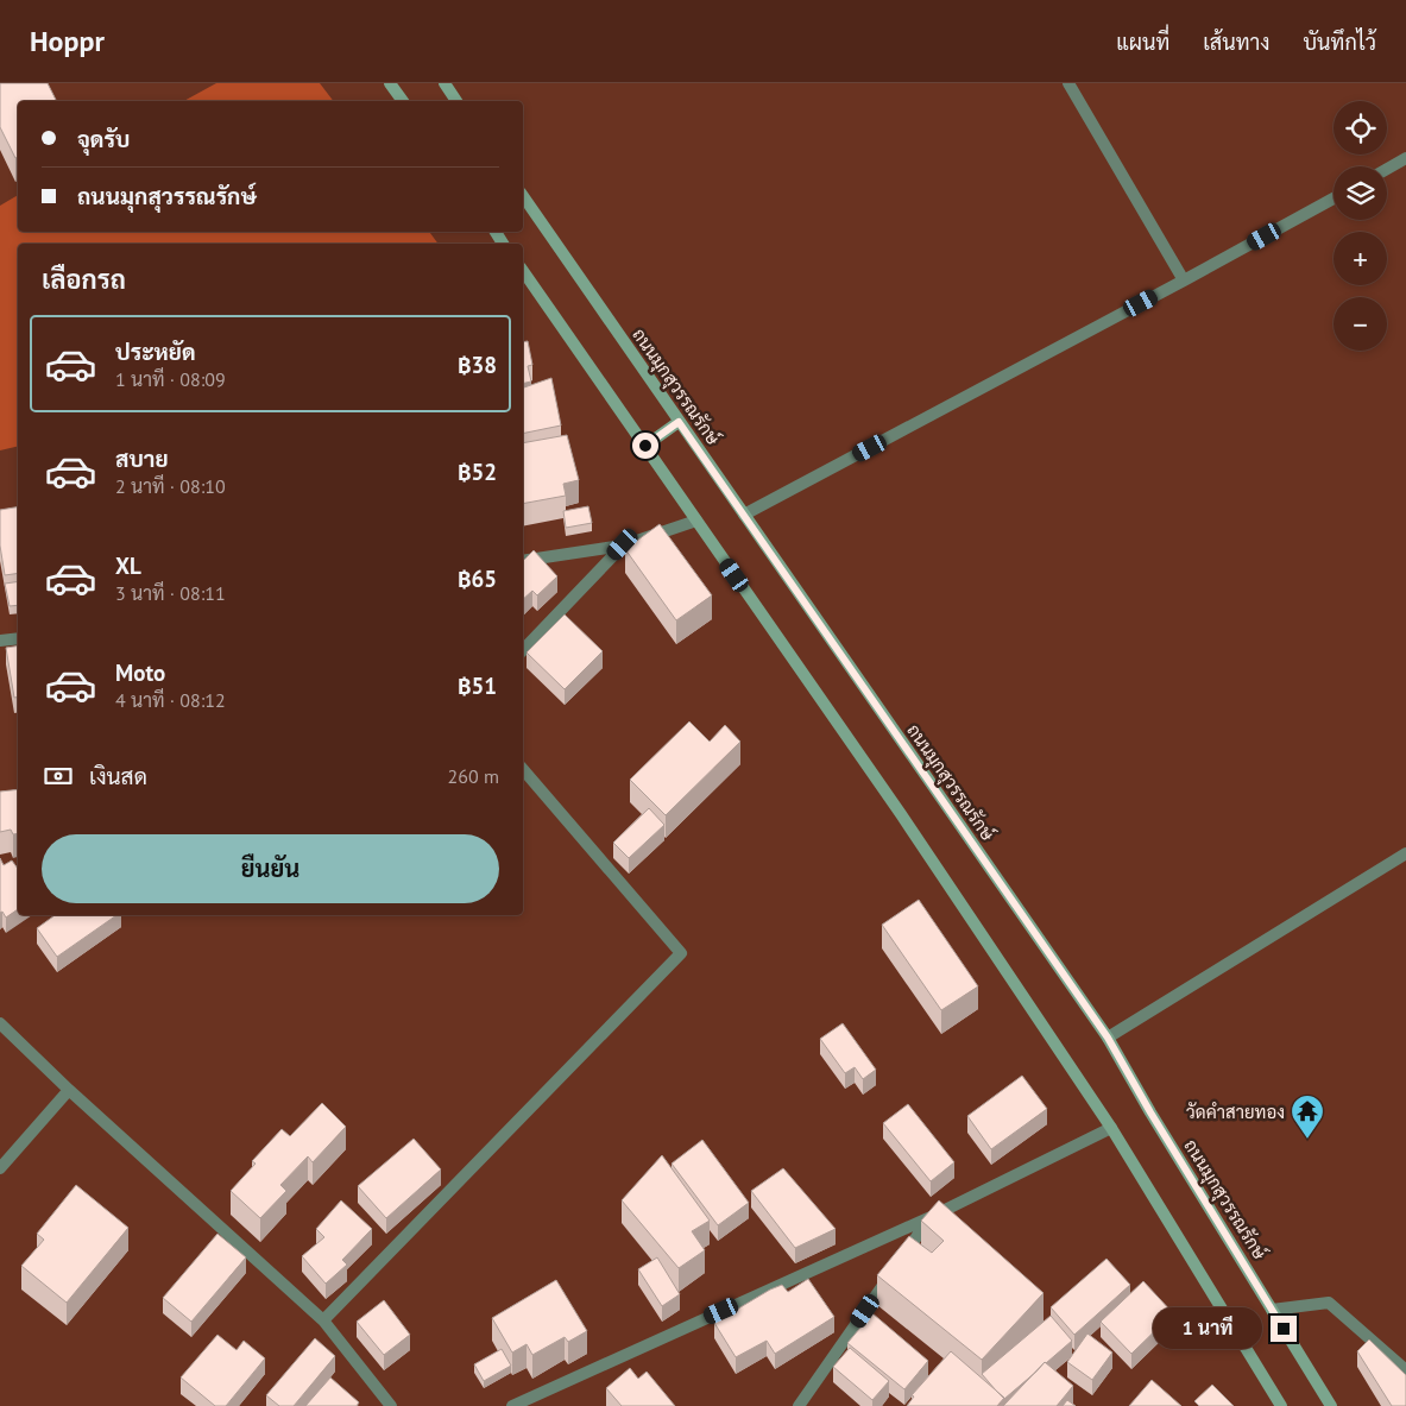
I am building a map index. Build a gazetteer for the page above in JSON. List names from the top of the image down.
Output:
{
  "streets": {
    "main road": ["ถนนมุกสุวรรณรักษ์"]
  },
  "places": {
    "temple": ["วัดคำสายทอง"]
  },
  "page": {
    "header": "Hoppr",
    "nav": ["แผนที่", "เส้นทาง", "บันทึกไว้"],
    "map_buttons": ["+", "−"],
    "banner": ["จุดรับ", "ถนนมุกสุวรรณรักษ์"],
    "heading": "เลือกรถ",
    "list": [
      {
        "name": "ประหยัด",
        "note": "1 นาที · 08:09",
        "value": "฿38"
      },
      {
        "name": "สบาย",
        "note": "2 นาที · 08:10",
        "value": "฿52"
      },
      {
        "name": "XL",
        "note": "3 นาที · 08:11",
        "value": "฿65"
      },
      {
        "name": "Moto",
        "note": "4 นาที · 08:12",
        "value": "฿51"
      }
    ],
    "pay": ["เงินสด", "260 m"],
    "buttons": "ยืนยัน",
    "bubble": "1 นาที"
  }
}
